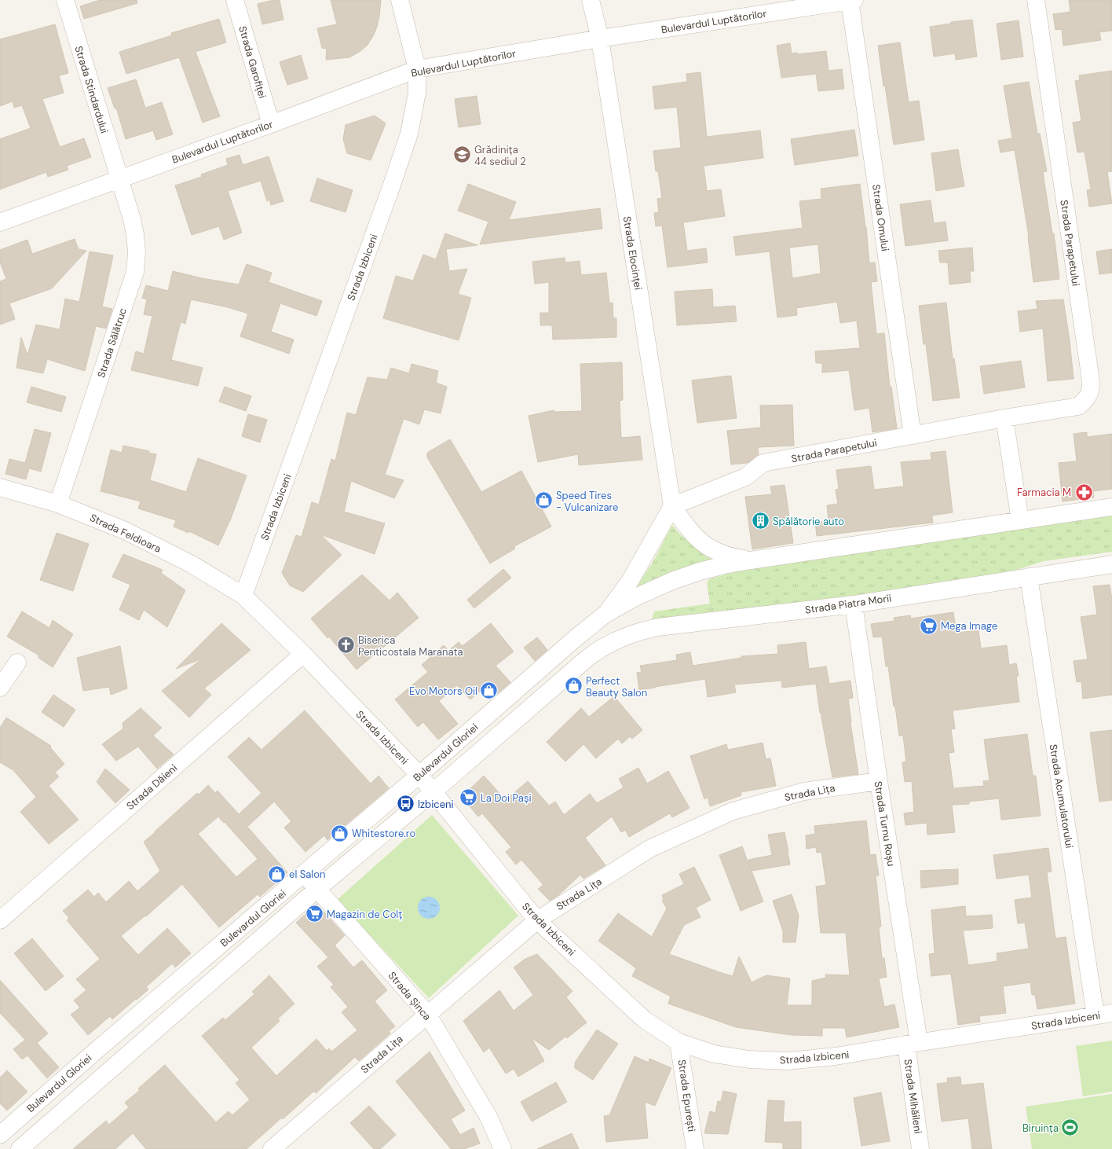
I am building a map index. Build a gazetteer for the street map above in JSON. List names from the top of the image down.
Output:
{
  "streets": {
    "street": [
      "Bulevardul Luptătorilor",
      "Strada Garofiței",
      "Strada Stindardului",
      "Strada Omului",
      "Strada Parapetului",
      "Strada Elocinței",
      "Strada Izbiceni",
      "Strada Sălătruc",
      "Strada Feldioara",
      "Strada Piatra Morii",
      "Bulevardul Gloriei",
      "Strada Dăieni",
      "Strada Lița",
      "Strada Acumulatorului",
      "Strada Turnu Roșu",
      "Strada Șinca",
      "Strada Epurești",
      "Strada Mihăileni"
    ]
  },
  "crossings": [
    ["Bulevardul Luptătorilor", "Strada Garofiței"],
    ["Bulevardul Luptătorilor", "Strada Stindardului"],
    ["Bulevardul Luptătorilor", "Strada Omului"],
    ["Bulevardul Luptătorilor", "Strada Elocinței"],
    ["Bulevardul Luptătorilor", "Strada Izbiceni"],
    ["Bulevardul Luptătorilor", "Strada Sălătruc"],
    ["Strada Stindardului", "Strada Sălătruc"],
    ["Strada Omului", "Strada Parapetului"],
    ["Strada Parapetului", "Strada Elocinței"],
    ["Strada Izbiceni", "Strada Feldioara"],
    ["Strada Izbiceni", "Bulevardul Gloriei"],
    ["Strada Izbiceni", "Strada Dăieni"],
    ["Strada Izbiceni", "Strada Lița"],
    ["Strada Izbiceni", "Strada Acumulatorului"],
    ["Strada Izbiceni", "Strada Turnu Roșu"],
    ["Strada Izbiceni", "Strada Epurești"],
    ["Strada Izbiceni", "Strada Mihăileni"],
    ["Strada Sălătruc", "Strada Feldioara"],
    ["Strada Piatra Morii", "Bulevardul Gloriei"],
    ["Strada Piatra Morii", "Strada Acumulatorului"],
    ["Strada Piatra Morii", "Strada Turnu Roșu"],
    ["Bulevardul Gloriei", "Strada Șinca"],
    ["Strada Lița", "Strada Turnu Roșu"],
    ["Strada Lița", "Strada Șinca"],
    ["Strada Turnu Roșu", "Strada Mihăileni"]
  ],
  "places": {
    "school or university": ["Grădinița 44 sediul 2"],
    "pharmacy": ["Farmacia M"],
    "shop": [
      "Speed Tires - Vulcanizare",
      "Perfect Beauty Salon",
      "Evo Motors Oil",
      "Whitestore.ro",
      "el Salon"
    ],
    "building": ["Spălătorie auto"],
    "supermarket": ["Mega Image", "La Doi Pași", "Magazin de Colț"],
    "church": ["Biserica Penticostala Maranata"],
    "bus stop": ["Izbiceni"],
    "sports": ["Biruința"]
  }
}
